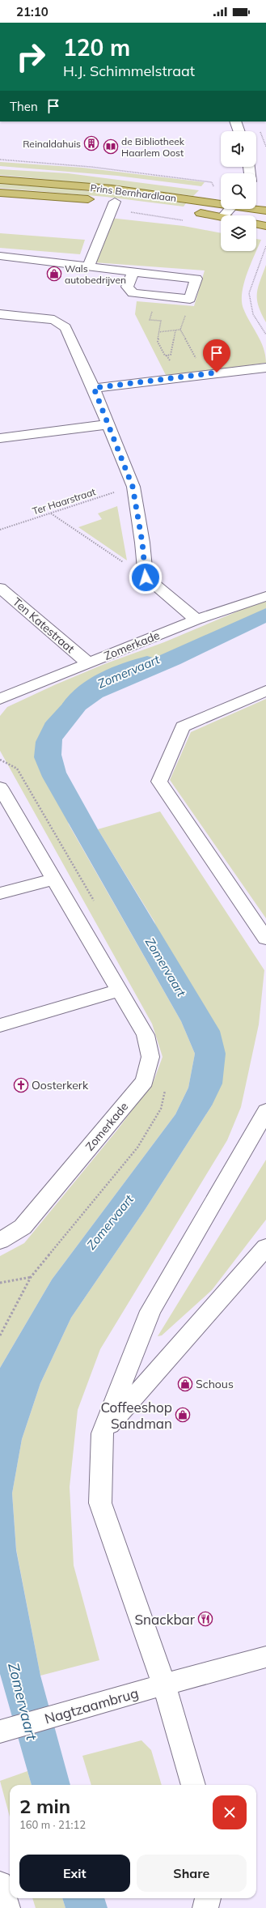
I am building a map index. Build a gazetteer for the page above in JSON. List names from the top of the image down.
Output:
{
  "streets": {
    "main road": ["Prins Bernhardlaan"],
    "street": ["Ten Katestraat", "Zomerkade", "Nagtzaambrug"],
    "path": ["Ter Haarstraat"]
  },
  "crossings": [
    ["Ten Katestraat", "Zomerkade"]
  ],
  "water": ["Zomervaart"],
  "places": {
    "building": ["Reinaldahuis"],
    "library": ["de Bibliotheek Haarlem Oost"],
    "shop": ["Wals autobedrijven", "Schous", "Coffeeshop Sandman"],
    "church": ["Oosterkerk"],
    "restaurant": ["Snackbar"]
  },
  "page": {
    "status": "21:10",
    "turn": ["120 m", "H.J. Schimmelstraat"],
    "then": "Then",
    "heading": ["2 min", "160 m · 21:12"],
    "buttons": ["Exit", "Share"]
  }
}
